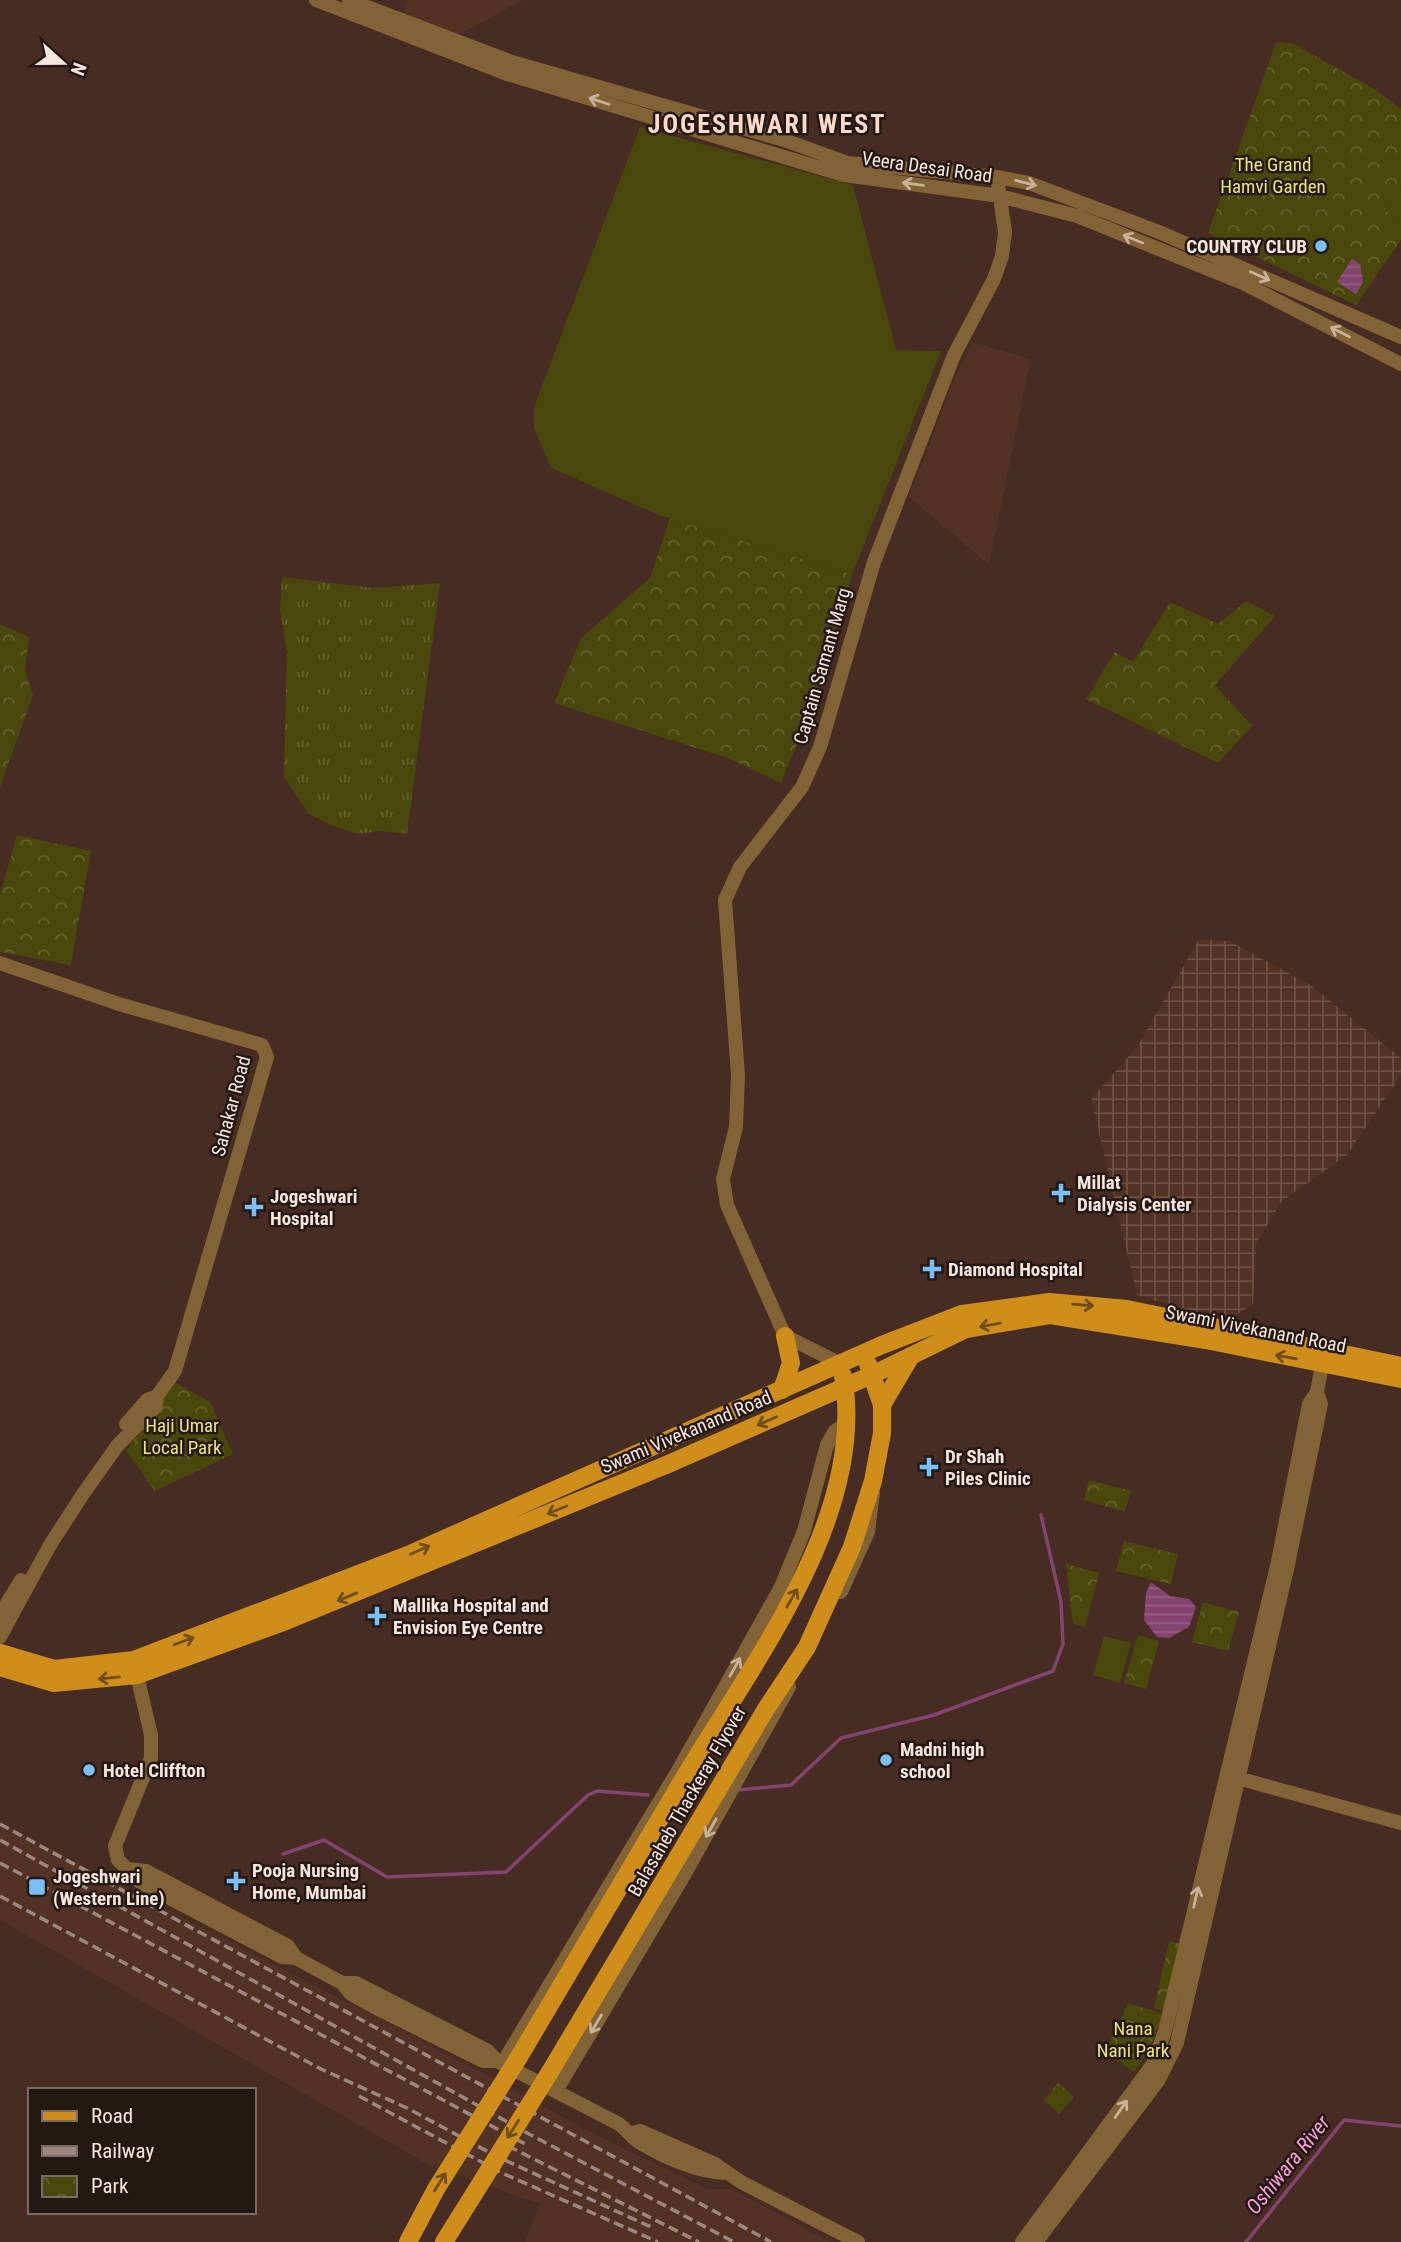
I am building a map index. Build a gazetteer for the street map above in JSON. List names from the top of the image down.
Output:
{
  "streets": {
    "main road": ["Swami Vivekanand Road", "Balasaheb Thackeray Flyover"],
    "street": ["Veera Desai Road", "Captain Samant Marg", "Sahakar Road"]
  },
  "crossings": [
    ["Veera Desai Road", "Captain Samant Marg"],
    ["Swami Vivekanand Road", "Balasaheb Thackeray Flyover"]
  ],
  "districts": ["JOGESHWARI WEST"],
  "water": ["Oshiwara River"],
  "parks": ["The Grand Hamvi Garden", "Haji Umar Local Park", "Nana Nani Park"],
  "places": {
    "other": ["COUNTRY CLUB", "Madni high school", "Hotel Cliffton"],
    "health": [
      "Millat Dialysis Center",
      "Jogeshwari Hospital",
      "Diamond Hospital",
      "Dr Shah Piles Clinic",
      "Mallika Hospital and Envision Eye Centre",
      "Pooja Nursing Home, Mumbai"
    ],
    "transit": ["Jogeshwari (Western Line)"]
  },
  "legend": ["Road", "Railway", "Park"],
  "north": "right"
}
